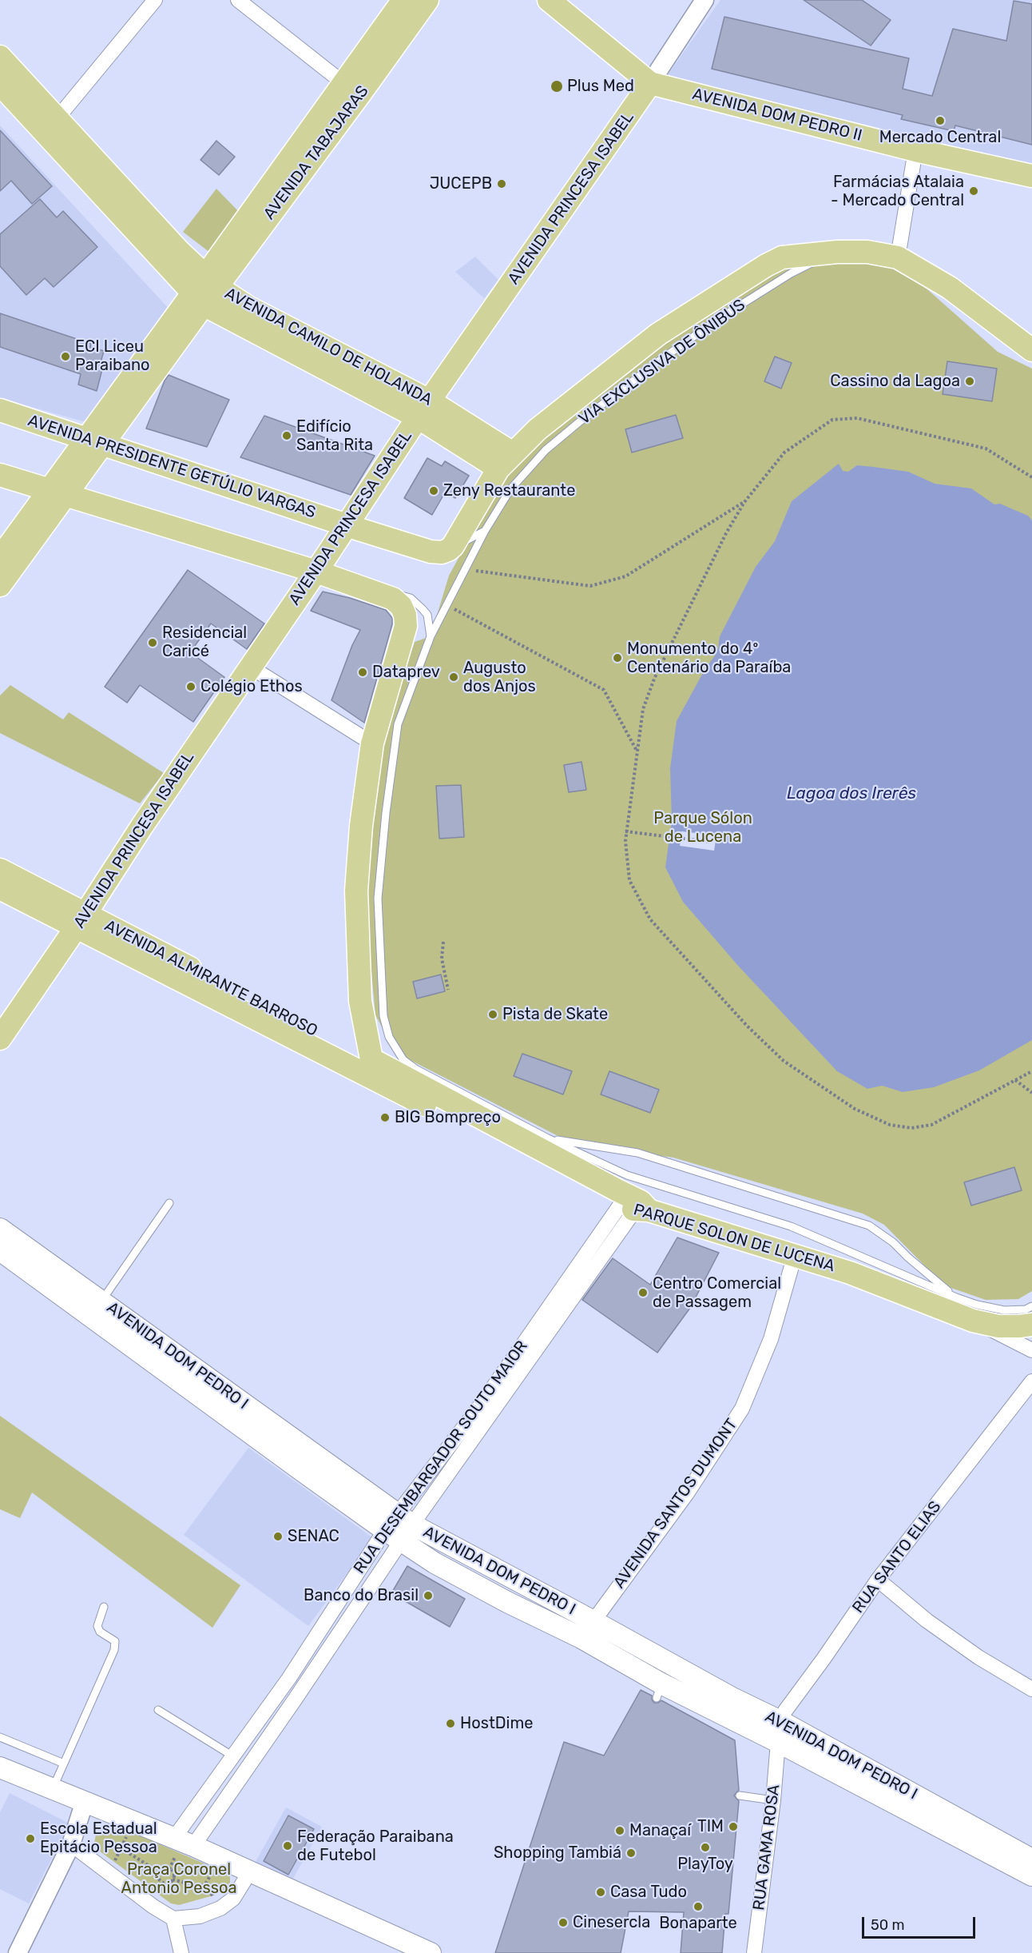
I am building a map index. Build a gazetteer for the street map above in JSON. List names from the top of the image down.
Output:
{
  "streets": {
    "main road": [
      "AVENIDA DOM PEDRO II",
      "AVENIDA TABAJARAS",
      "AVENIDA PRINCESA ISABEL",
      "AVENIDA CAMILO DE HOLANDA",
      "AVENIDA PRESIDENTE GETÚLIO VARGAS",
      "AVENIDA ALMIRANTE BARROSO",
      "PARQUE SOLON DE LUCENA",
      "AVENIDA DOM PEDRO I"
    ],
    "street": [
      "RUA DESEMBARGADOR SOUTO MAIOR",
      "AVENIDA SANTOS DUMONT",
      "RUA SANTO ELIAS",
      "RUA GAMA ROSA"
    ],
    "lane": ["VIA EXCLUSIVA DE ÔNIBUS"]
  },
  "crossings": [
    ["AVENIDA DOM PEDRO II", "AVENIDA PRINCESA ISABEL"],
    ["AVENIDA TABAJARAS", "AVENIDA CAMILO DE HOLANDA"],
    ["AVENIDA PRINCESA ISABEL", "AVENIDA CAMILO DE HOLANDA"],
    ["AVENIDA PRINCESA ISABEL", "AVENIDA PRESIDENTE GETÚLIO VARGAS"],
    ["AVENIDA PRINCESA ISABEL", "AVENIDA ALMIRANTE BARROSO"],
    ["AVENIDA CAMILO DE HOLANDA", "VIA EXCLUSIVA DE ÔNIBUS"],
    ["PARQUE SOLON DE LUCENA", "RUA DESEMBARGADOR SOUTO MAIOR"],
    ["PARQUE SOLON DE LUCENA", "AVENIDA SANTOS DUMONT"],
    ["AVENIDA DOM PEDRO I", "RUA DESEMBARGADOR SOUTO MAIOR"],
    ["AVENIDA DOM PEDRO I", "AVENIDA SANTOS DUMONT"],
    ["AVENIDA DOM PEDRO I", "RUA SANTO ELIAS"],
    ["AVENIDA DOM PEDRO I", "RUA GAMA ROSA"],
    ["RUA SANTO ELIAS", "RUA GAMA ROSA"]
  ],
  "water": ["Lagoa dos Irerês"],
  "parks": ["Parque Sólon de Lucena", "Praça Coronel Antonio Pessoa"],
  "places": [
    "Plus Med",
    "Mercado Central",
    "JUCEPB",
    "Farmácias Atalaia - Mercado Central",
    "ECI Liceu Paraibano",
    "Cassino da Lagoa",
    "Edifício Santa Rita",
    "Zeny Restaurante",
    "Residencial Caricé",
    "Monumento do 4º Centenário da Paraíba",
    "Dataprev",
    "Augusto dos Anjos",
    "Colégio Ethos",
    "Pista de Skate",
    "BIG Bompreço",
    "Centro Comercial de Passagem",
    "SENAC",
    "Banco do Brasil",
    "HostDime",
    "TIM",
    "Manaçaí",
    "Escola Estadual Epitácio Pessoa",
    "Federação Paraibana de Futebol",
    "PlayToy",
    "Shopping Tambiá",
    "Casa Tudo",
    "Bonaparte",
    "Cinesercla"
  ],
  "scale_bar": "50 m"
}
